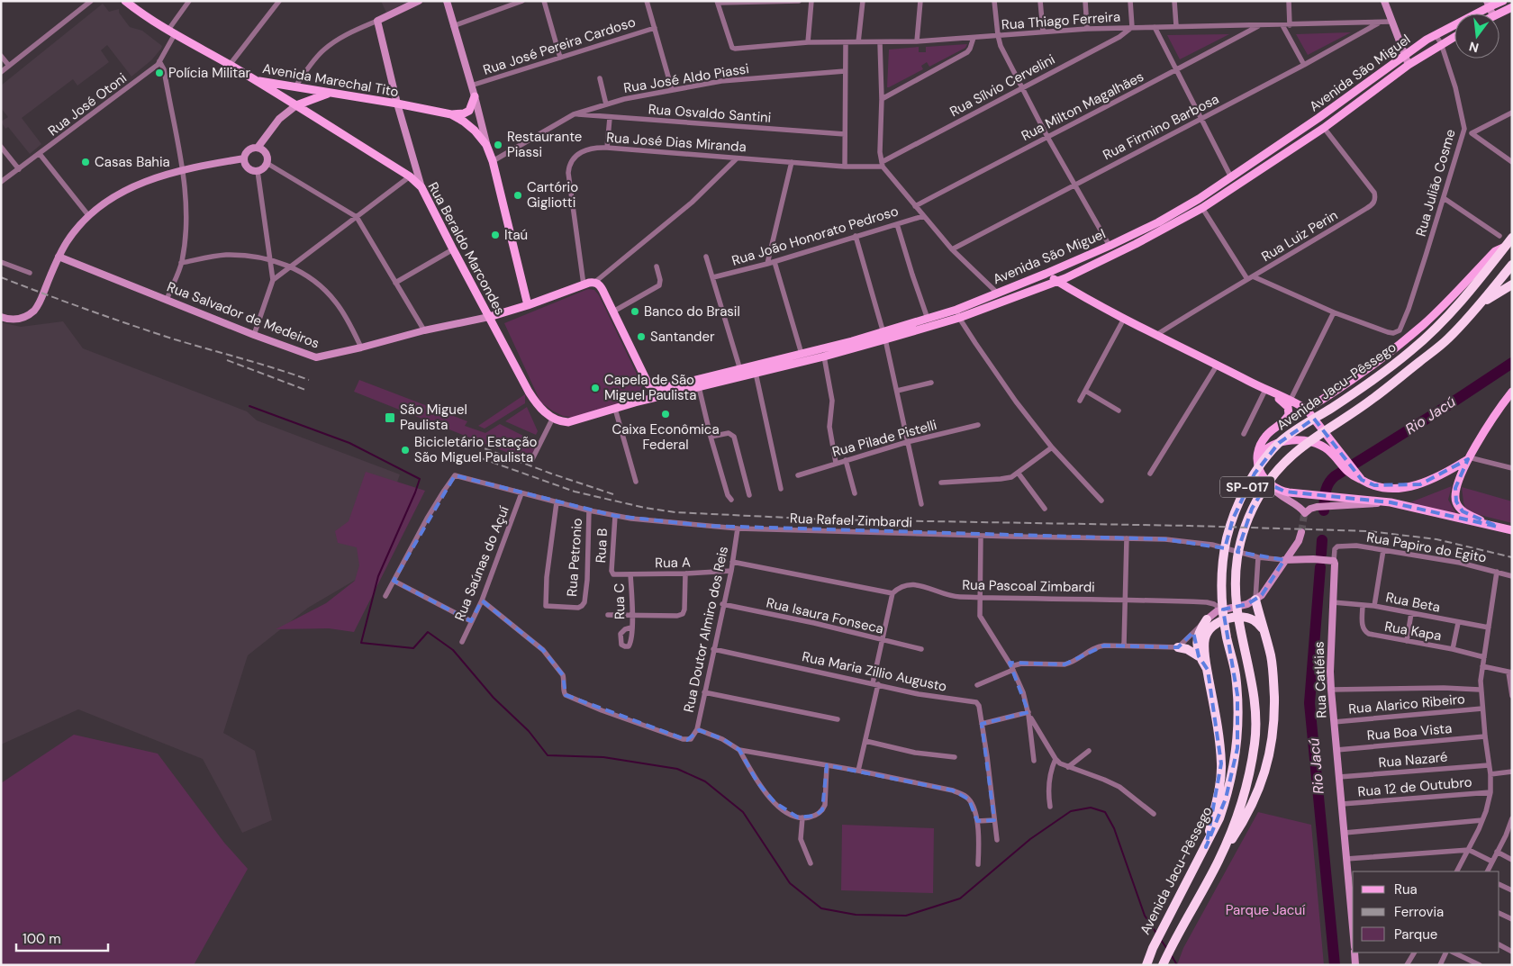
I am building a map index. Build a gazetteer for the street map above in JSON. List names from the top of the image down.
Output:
{
  "streets": {
    "highway": ["Avenida Jacu-Pêssego", "SP-017"],
    "main road": [
      "Avenida São Miguel",
      "Avenida Marechal Tito",
      "Rua Beraldo Marcondes",
      "Rua Salvador de Medeiros",
      "Rua Catléias"
    ],
    "street": [
      "Rua Thiago Ferreira",
      "Rua José Pereira Cardoso",
      "Rua José Aldo Piassi",
      "Rua Sílvio Cervelini",
      "Rua José Otoni",
      "Rua Milton Magalhães",
      "Rua Osvaldo Santini",
      "Rua Firmino Barbosa",
      "Rua José Dias Miranda",
      "Rua Julião Cosme",
      "Rua João Honorato Pedroso",
      "Rua Luiz Perin",
      "Rua Pilade Pistelli",
      "Rua Rafael Zimbardi",
      "Rua B",
      "Rua Papiro do Egito",
      "Rua Petronio",
      "Rua A",
      "Rua Saúnas do Açuí",
      "Rua Pascoal Zimbardi",
      "Rua C",
      "Rua Beta",
      "Rua Isaura Fonseca",
      "Rua Doutor Almiro dos Reis",
      "Rua Kapa",
      "Rua Maria Zillio Augusto",
      "Rua Alarico Ribeiro",
      "Rua Boa Vista",
      "Rua Nazaré",
      "Rua 12 de Outubro"
    ]
  },
  "crossings": [
    ["Rua Thiago Ferreira", "Rua Sílvio Cervelini"],
    ["Rua Thiago Ferreira", "Rua Milton Magalhães"],
    ["Rua Thiago Ferreira", "Rua Firmino Barbosa"],
    ["Rua José Pereira Cardoso", "Avenida Marechal Tito"],
    ["Avenida São Miguel", "Rua Julião Cosme"],
    ["Avenida São Miguel", "Rua Luiz Perin"],
    ["Avenida São Miguel", "Rua Beraldo Marcondes"],
    ["Rua José Aldo Piassi", "Avenida Marechal Tito"],
    ["Rua José Aldo Piassi", "Rua Osvaldo Santini"],
    ["Avenida Marechal Tito", "Rua José Otoni"],
    ["Avenida Marechal Tito", "Rua Beraldo Marcondes"],
    ["Avenida Marechal Tito", "Rua Salvador de Medeiros"],
    ["Rua Sílvio Cervelini", "Rua José Dias Miranda"],
    ["Rua José Dias Miranda", "Rua Salvador de Medeiros"],
    ["Rua Beraldo Marcondes", "Rua Salvador de Medeiros"],
    ["Rua Rafael Zimbardi", "Rua B"],
    ["Rua Rafael Zimbardi", "Rua Petronio"],
    ["Rua Rafael Zimbardi", "Rua Saúnas do Açuí"],
    ["Rua Rafael Zimbardi", "Rua Doutor Almiro dos Reis"],
    ["Rua B", "Rua A"],
    ["Rua Papiro do Egito", "Rua Catléias"],
    ["Rua A", "Rua C"],
    ["Rua A", "Rua Doutor Almiro dos Reis"],
    ["Rua Saúnas do Açuí", "Rua Doutor Almiro dos Reis"],
    ["Rua Beta", "Rua Kapa"],
    ["Rua Beta", "Rua Catléias"],
    ["Rua Isaura Fonseca", "Rua Doutor Almiro dos Reis"],
    ["Rua Doutor Almiro dos Reis", "Rua Maria Zillio Augusto"],
    ["Rua Catléias", "Rua Alarico Ribeiro"],
    ["Rua Catléias", "Rua Boa Vista"],
    ["Rua Catléias", "Rua Nazaré"],
    ["Rua Catléias", "Rua 12 de Outubro"]
  ],
  "water": ["Rio Jacú"],
  "parks": ["Parque Jacuí"],
  "places": {
    "other": [
      "Polícia Militar",
      "Restaurante Piassi",
      "Casas Bahia",
      "Cartório Gigliotti",
      "Itaú",
      "Banco do Brasil",
      "Santander",
      "Capela de São Miguel Paulista",
      "Caixa Econômica Federal",
      "Bicicletário Estação São Miguel Paulista"
    ],
    "transit": ["São Miguel Paulista"]
  },
  "legend": ["Rua", "Ferrovia", "Parque"],
  "scale_bar": "100 m",
  "north": "bottom"
}
